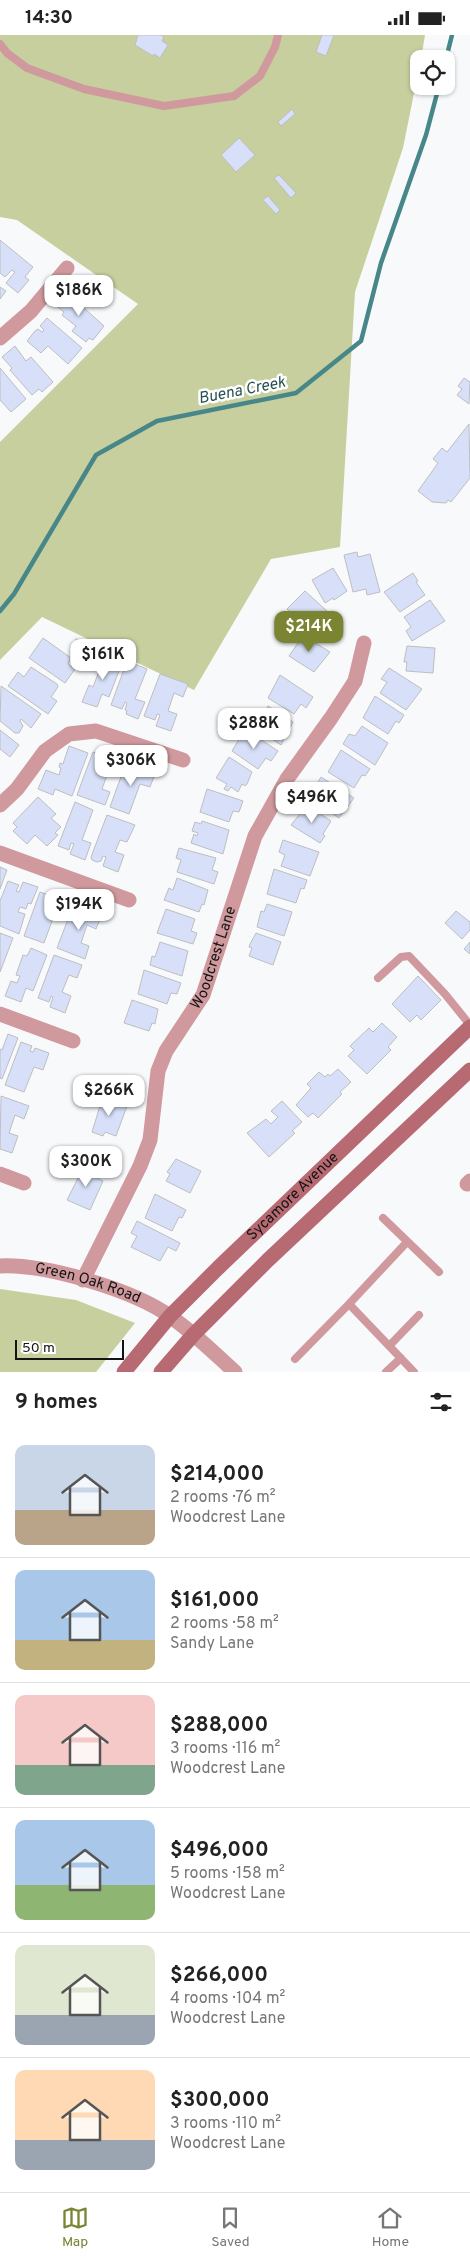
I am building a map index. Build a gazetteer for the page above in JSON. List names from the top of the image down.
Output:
{
  "streets": {
    "main road": ["Sycamore Avenue"],
    "street": ["Woodcrest Lane", "Green Oak Road"]
  },
  "crossings": [
    ["Woodcrest Lane", "Green Oak Road"],
    ["Sycamore Avenue", "Green Oak Road"]
  ],
  "water": ["Buena Creek"],
  "scale_bar": "50 m",
  "page": {
    "status": "14:30",
    "price": [
      "$186K",
      "$214K",
      "$161K",
      "$288K",
      "$306K",
      "$496K",
      "$194K",
      "$266K",
      "$300K"
    ],
    "scale": "50 m",
    "heading": "9 homes",
    "list": [
      {
        "name": "$214,000",
        "note": "2 rooms · 76 m² · Woodcrest Lane"
      },
      {
        "name": "$161,000",
        "note": "2 rooms · 58 m² · Sandy Lane"
      },
      {
        "name": "$288,000",
        "note": "3 rooms · 116 m² · Woodcrest Lane"
      },
      {
        "name": "$496,000",
        "note": "5 rooms · 158 m² · Woodcrest Lane"
      },
      {
        "name": "$266,000",
        "note": "4 rooms · 104 m² · Woodcrest Lane"
      },
      {
        "name": "$300,000",
        "note": "3 rooms · 110 m² · Woodcrest Lane"
      }
    ],
    "tabs": ["Map", "Saved", "Home"]
  }
}
